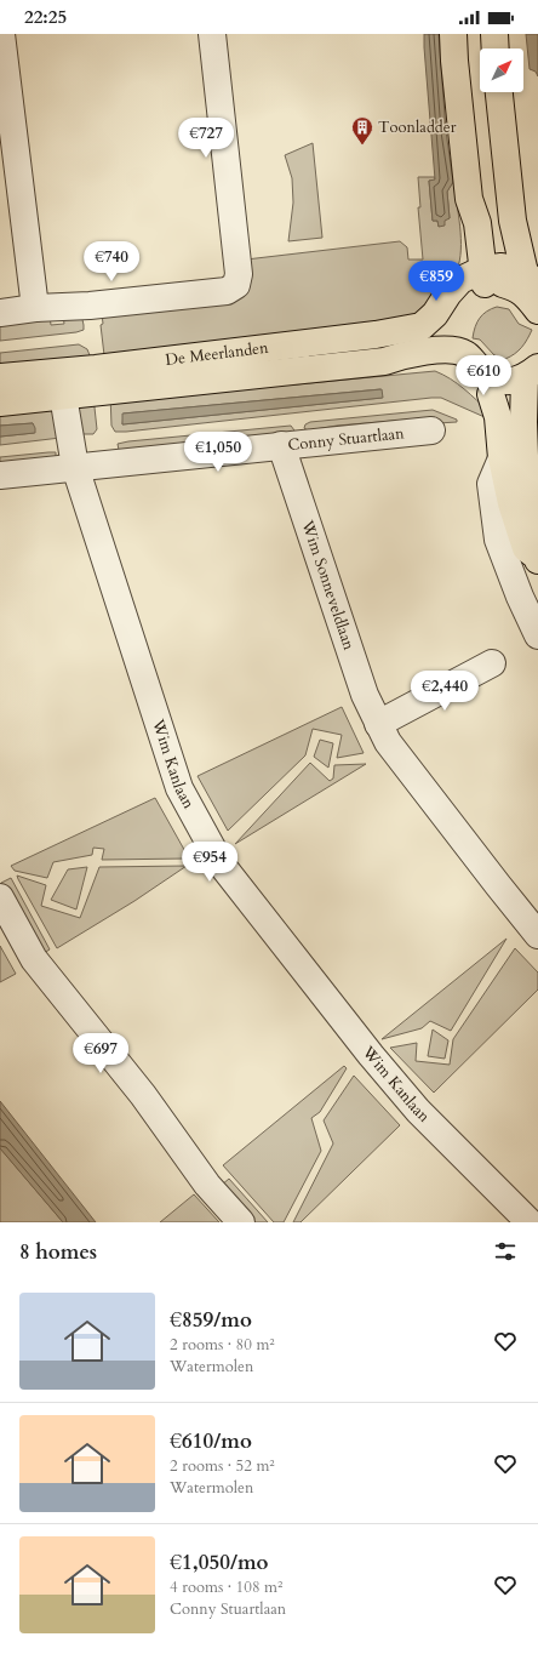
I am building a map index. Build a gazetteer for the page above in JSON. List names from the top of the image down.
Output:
{
  "streets": {
    "main road": ["De Meerlanden"],
    "street": ["Conny Stuartlaan", "Wim Sonneveldlaan", "Wim Kanlaan"]
  },
  "crossings": [
    ["De Meerlanden", "Wim Kanlaan"],
    ["Conny Stuartlaan", "Wim Sonneveldlaan"],
    ["Conny Stuartlaan", "Wim Kanlaan"]
  ],
  "places": {
    "building": ["Toonladder"]
  },
  "north": "top right",
  "page": {
    "status": "22:25",
    "price": [
      "€727",
      "€740",
      "€859",
      "€610",
      "€1,050",
      "€2,440",
      "€954",
      "€697"
    ],
    "heading": "8 homes",
    "list": [
      {
        "name": "€859/mo",
        "note": "2 rooms · 80 m² · Watermolen"
      },
      {
        "name": "€610/mo",
        "note": "2 rooms · 52 m² · Watermolen"
      },
      {
        "name": "€1,050/mo",
        "note": "4 rooms · 108 m² · Conny Stuartlaan"
      }
    ]
  }
}
